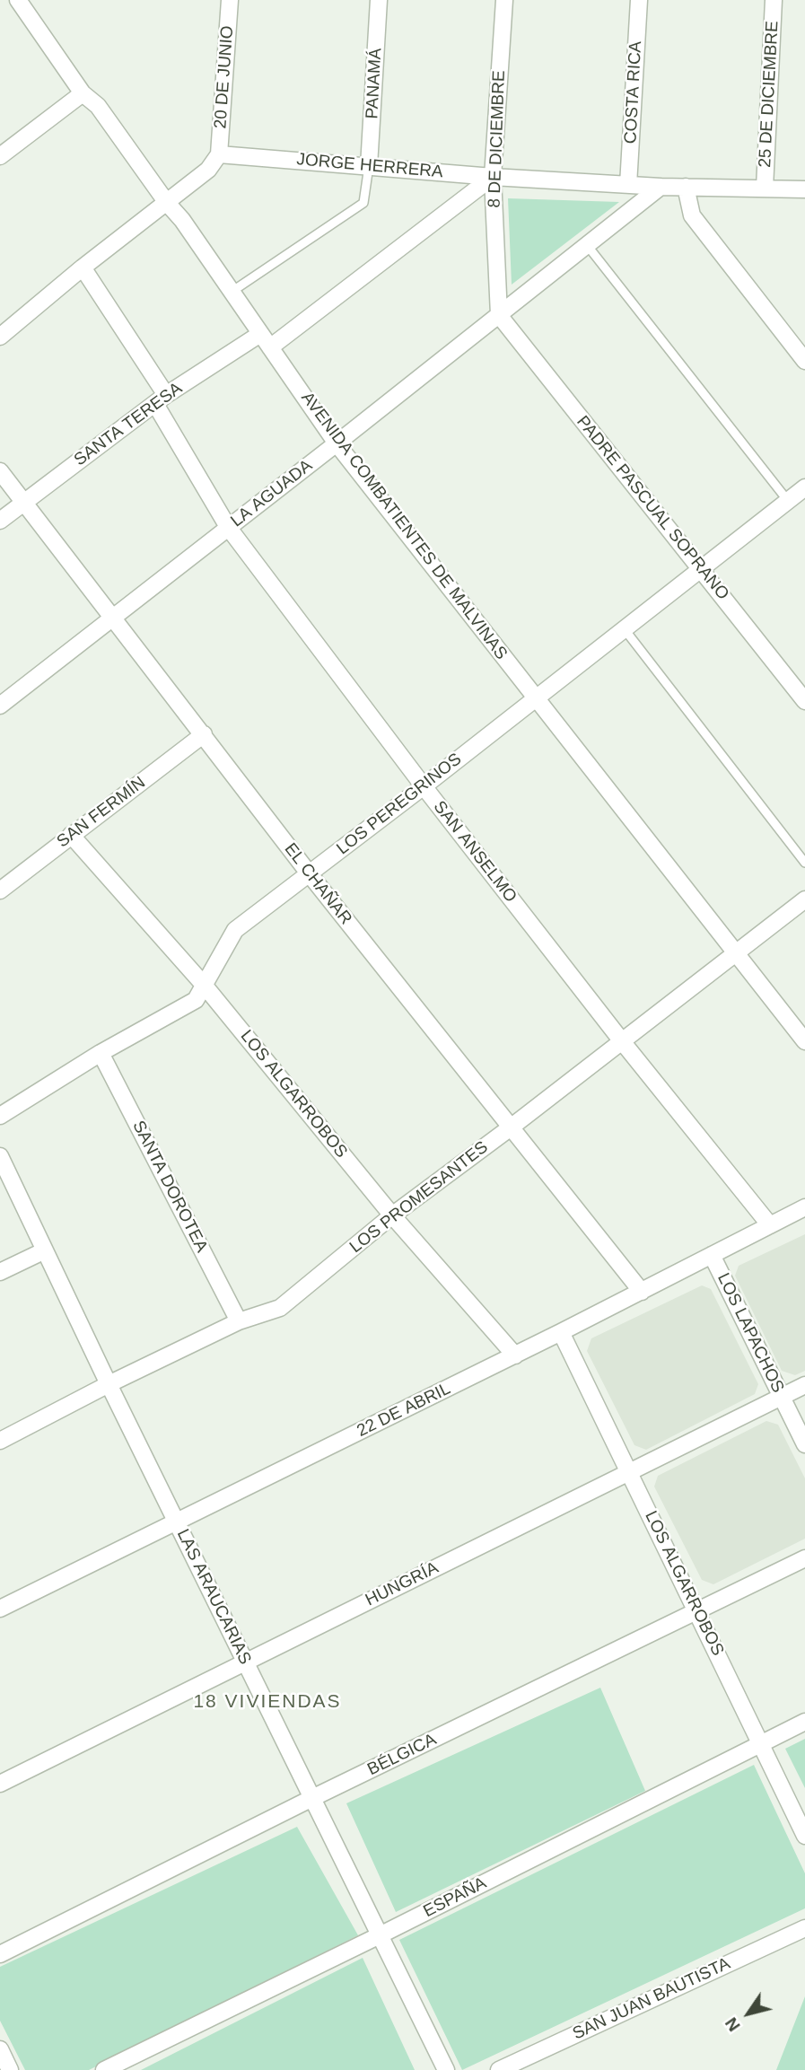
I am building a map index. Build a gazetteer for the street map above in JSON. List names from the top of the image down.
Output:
{
  "streets": {
    "street": [
      "20 DE JUNIO",
      "PANAMÁ",
      "COSTA RICA",
      "25 DE DICIEMBRE",
      "8 DE DICIEMBRE",
      "JORGE HERRERA",
      "SANTA TERESA",
      "LA AGUADA",
      "PADRE PASCUAL SOPRANO",
      "AVENIDA COMBATIENTES DE MALVINAS",
      "LOS PEREGRINOS",
      "SAN FERMÍN",
      "SAN ANSELMO",
      "EL CHAÑAR",
      "LOS ALGARROBOS",
      "SANTA DOROTEA",
      "LOS PROMESANTES",
      "LOS LAPACHOS",
      "22 DE ABRIL",
      "HUNGRÍA",
      "LAS ARAUCARIAS",
      "BÉLGICA",
      "ESPAÑA",
      "SAN JUAN BAUTISTA"
    ]
  },
  "crossings": [
    ["20 DE JUNIO", "JORGE HERRERA"],
    ["PANAMÁ", "JORGE HERRERA"],
    ["COSTA RICA", "JORGE HERRERA"],
    ["25 DE DICIEMBRE", "JORGE HERRERA"],
    ["8 DE DICIEMBRE", "JORGE HERRERA"],
    ["8 DE DICIEMBRE", "LA AGUADA"],
    ["8 DE DICIEMBRE", "PADRE PASCUAL SOPRANO"],
    ["JORGE HERRERA", "LA AGUADA"],
    ["SANTA TERESA", "AVENIDA COMBATIENTES DE MALVINAS"],
    ["SANTA TERESA", "SAN ANSELMO"],
    ["SANTA TERESA", "EL CHAÑAR"],
    ["LA AGUADA", "PADRE PASCUAL SOPRANO"],
    ["LA AGUADA", "AVENIDA COMBATIENTES DE MALVINAS"],
    ["LA AGUADA", "SAN ANSELMO"],
    ["LA AGUADA", "EL CHAÑAR"],
    ["PADRE PASCUAL SOPRANO", "LOS PEREGRINOS"],
    ["AVENIDA COMBATIENTES DE MALVINAS", "LOS PEREGRINOS"],
    ["AVENIDA COMBATIENTES DE MALVINAS", "LOS PROMESANTES"],
    ["LOS PEREGRINOS", "SAN ANSELMO"],
    ["LOS PEREGRINOS", "EL CHAÑAR"],
    ["LOS PEREGRINOS", "LOS ALGARROBOS"],
    ["LOS PEREGRINOS", "SANTA DOROTEA"],
    ["SAN FERMÍN", "EL CHAÑAR"],
    ["SAN FERMÍN", "LOS ALGARROBOS"],
    ["SAN ANSELMO", "LOS PROMESANTES"],
    ["SAN ANSELMO", "22 DE ABRIL"],
    ["EL CHAÑAR", "LOS PROMESANTES"],
    ["EL CHAÑAR", "22 DE ABRIL"],
    ["LOS ALGARROBOS", "LOS PROMESANTES"],
    ["LOS ALGARROBOS", "22 DE ABRIL"],
    ["LOS ALGARROBOS", "HUNGRÍA"],
    ["LOS ALGARROBOS", "BÉLGICA"],
    ["LOS ALGARROBOS", "ESPAÑA"],
    ["SANTA DOROTEA", "LOS PROMESANTES"],
    ["LOS PROMESANTES", "LAS ARAUCARIAS"],
    ["LOS LAPACHOS", "22 DE ABRIL"],
    ["LOS LAPACHOS", "HUNGRÍA"],
    ["22 DE ABRIL", "LAS ARAUCARIAS"],
    ["HUNGRÍA", "LAS ARAUCARIAS"],
    ["LAS ARAUCARIAS", "BÉLGICA"],
    ["LAS ARAUCARIAS", "ESPAÑA"]
  ],
  "districts": ["18 VIVIENDAS"],
  "north": "bottom left"
}
